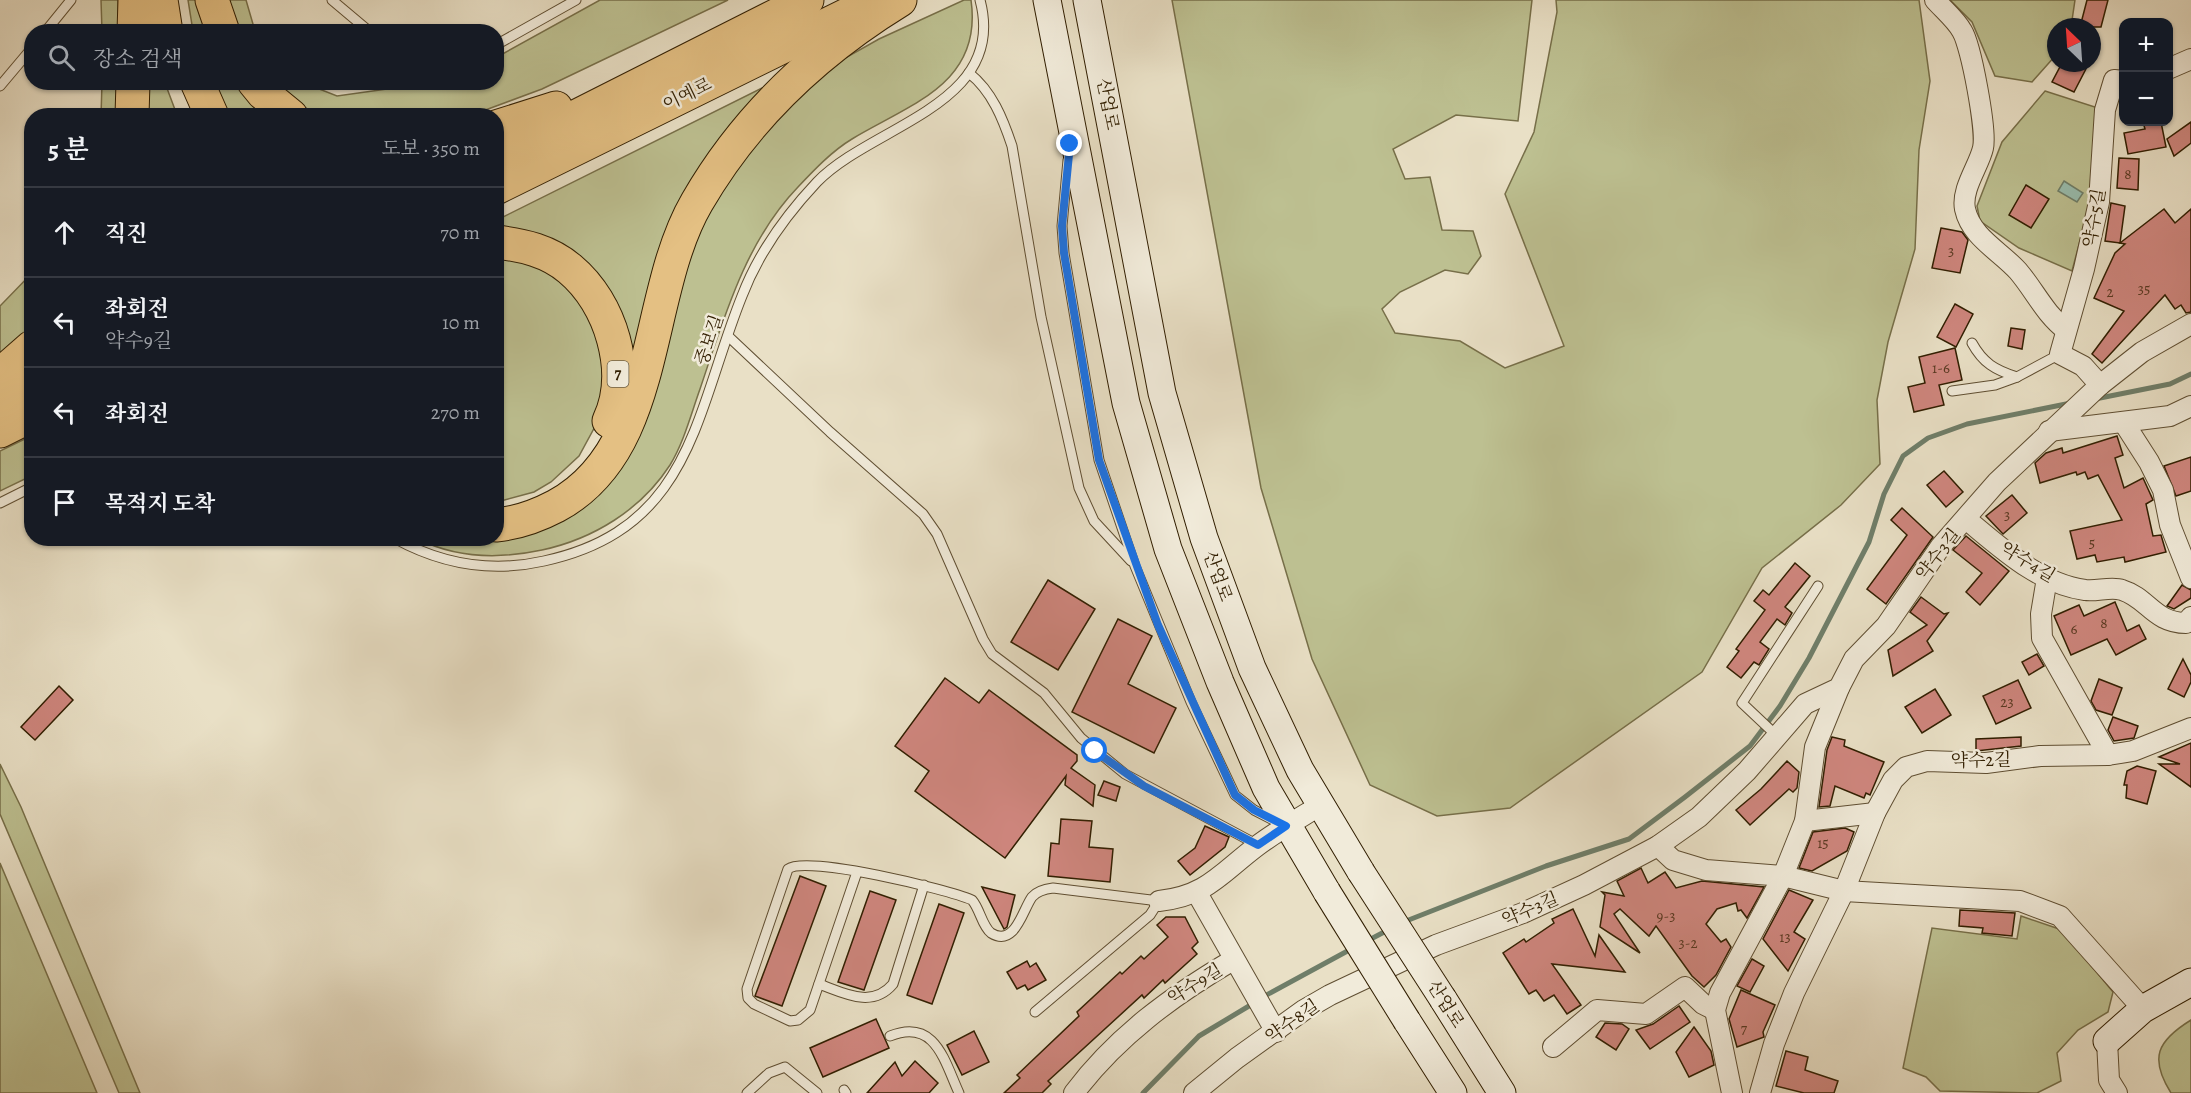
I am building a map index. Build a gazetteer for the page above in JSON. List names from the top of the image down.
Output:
{
  "streets": {
    "highway": ["이예로", "7"],
    "main road": ["산업로"],
    "street": [
      "약수5길",
      "약수3길",
      "약수4길",
      "약수2길",
      "약수9길",
      "약수8길"
    ],
    "lane": ["중보길"]
  },
  "crossings": [
    ["약수3길", "약수4길"],
    ["약수3길", "약수8길"]
  ],
  "house_numbers": [
    "8",
    "3",
    "35",
    "2",
    "1-6",
    "3",
    "5",
    "8",
    "6",
    "23",
    "15",
    "9-3",
    "13",
    "3-2",
    "7"
  ],
  "north": "top left",
  "page": {
    "map_buttons": ["+", "−"],
    "search": "장소 검색",
    "heading": ["5 분", "도보 · 350 m"],
    "list": [
      ["직진", "70 m"],
      ["좌회전", "약수9길", "10 m"],
      ["좌회전", "270 m"],
      "목적지 도착"
    ]
  }
}
